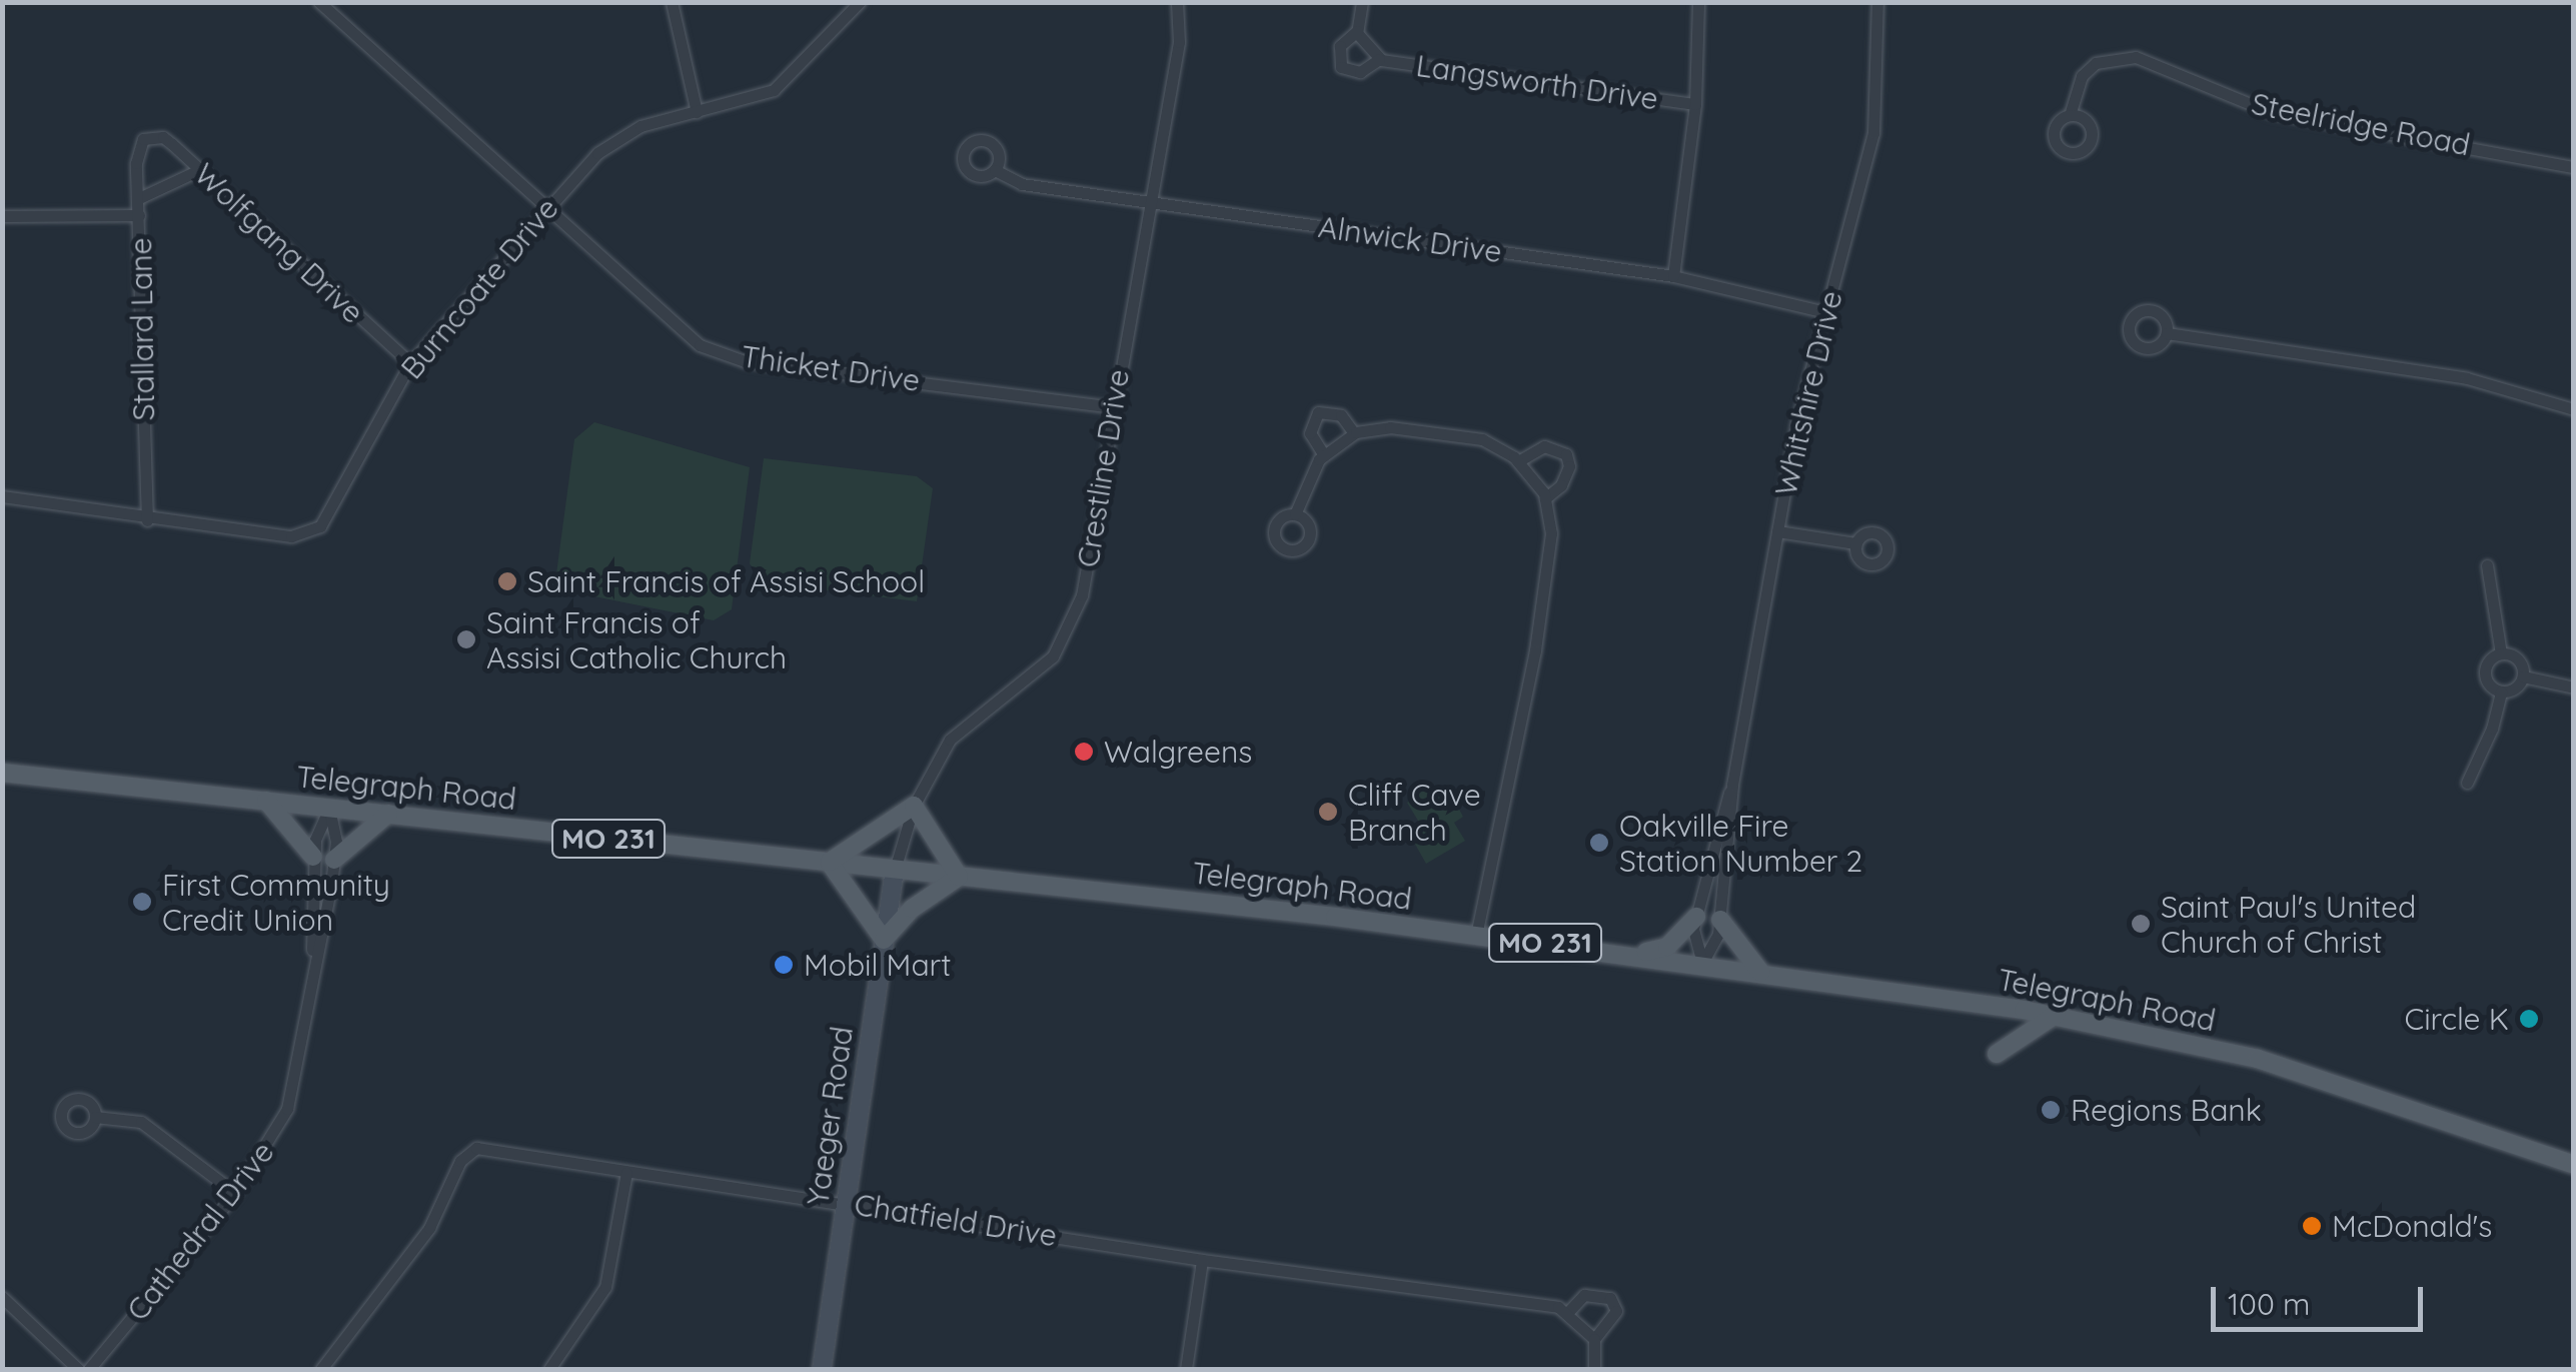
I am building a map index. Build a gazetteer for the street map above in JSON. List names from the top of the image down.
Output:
{
  "streets": {
    "main road": ["Telegraph Road", "MO 231"],
    "street": [
      "Langsworth Drive",
      "Steelridge Road",
      "Alnwick Drive",
      "Wolfgang Drive",
      "Burncoate Drive",
      "Stallard Lane",
      "Thicket Drive",
      "Whitshire Drive",
      "Crestline Drive",
      "Yaeger Road",
      "Chatfield Drive",
      "Cathedral Drive"
    ]
  },
  "crossings": [
    ["Alnwick Drive", "Whitshire Drive"],
    ["Alnwick Drive", "Crestline Drive"],
    ["Wolfgang Drive", "Burncoate Drive"],
    ["Wolfgang Drive", "Stallard Lane"],
    ["Burncoate Drive", "Stallard Lane"],
    ["Burncoate Drive", "Thicket Drive"],
    ["Thicket Drive", "Crestline Drive"],
    ["Whitshire Drive", "Telegraph Road"],
    ["Crestline Drive", "Telegraph Road"],
    ["Crestline Drive", "Yaeger Road"],
    ["Telegraph Road", "Yaeger Road"],
    ["Telegraph Road", "Cathedral Drive"],
    ["Yaeger Road", "Chatfield Drive"]
  ],
  "places": [
    "Saint Francis of Assisi School",
    "Saint Francis of Assisi Catholic Church",
    "Walgreens",
    "Cliff Cave Branch",
    "Oakville Fire Station Number 2",
    "First Community Credit Union",
    "Saint Paul's United Church of Christ",
    "Mobil Mart",
    "Circle K",
    "Regions Bank",
    "McDonald's"
  ],
  "scale_bar": "100 m"
}
